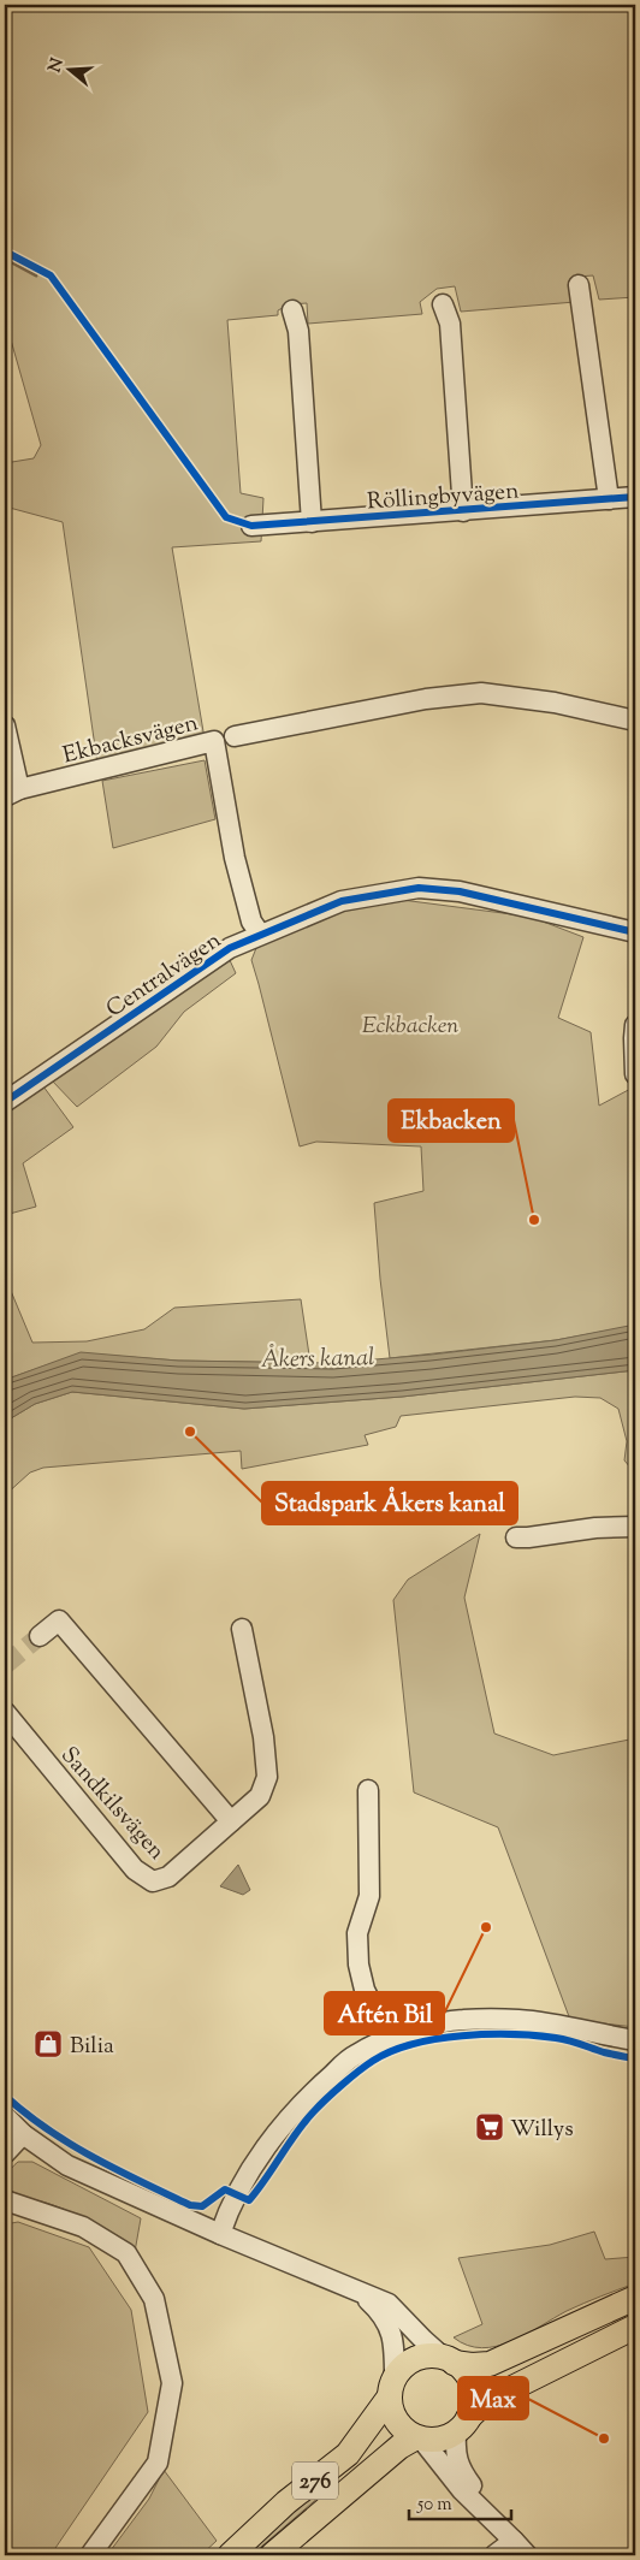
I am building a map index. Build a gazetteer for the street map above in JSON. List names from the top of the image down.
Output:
{
  "streets": {
    "main road": ["276"],
    "street": [
      "Röllingbyvägen",
      "Ekbacksvägen",
      "Centralvägen",
      "Sandkilsvägen"
    ]
  },
  "crossings": [
    ["Ekbacksvägen", "Centralvägen"]
  ],
  "water": ["Åkers kanal"],
  "parks": ["Eckbacken"],
  "places": {
    "other": [
      "Ekbacken",
      "Stadspark Åkers kanal",
      "Aftén Bil",
      "Max"
    ],
    "shop": ["Bilia"],
    "supermarket": ["Willys"]
  },
  "scale_bar": "50 m",
  "north": "left"
}
